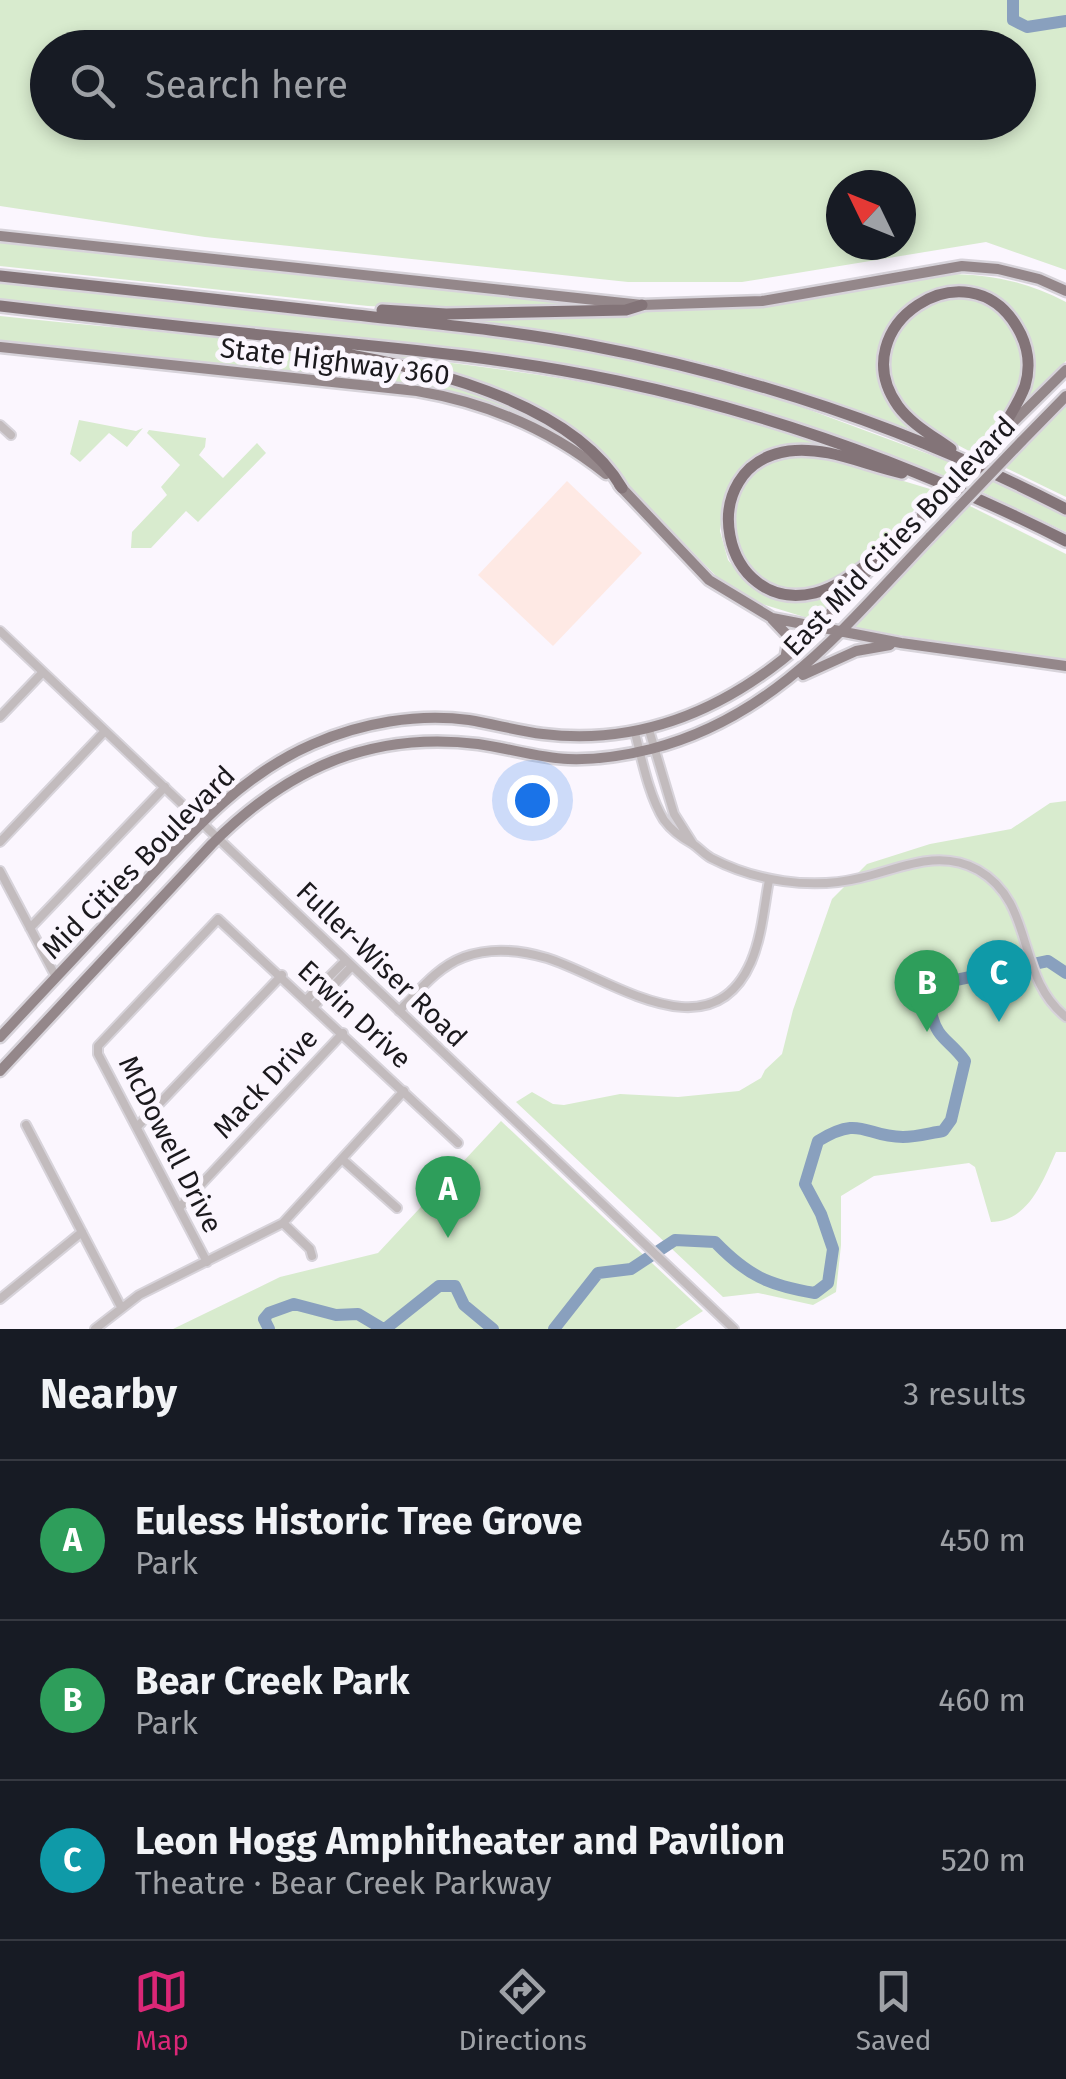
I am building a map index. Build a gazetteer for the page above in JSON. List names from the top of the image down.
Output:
{
  "streets": {
    "main road": ["State Highway 360", "East Mid Cities Boulevard", "Mid Cities Boulevard"],
    "street": [
      "Fuller-Wiser Road",
      "Erwin Drive",
      "Mack Drive",
      "McDowell Drive"
    ]
  },
  "crossings": [
    ["State Highway 360", "East Mid Cities Boulevard"],
    ["East Mid Cities Boulevard", "Mid Cities Boulevard"],
    ["East Mid Cities Boulevard", "Fuller-Wiser Road"],
    ["Mid Cities Boulevard", "Fuller-Wiser Road"],
    ["Erwin Drive", "Mack Drive"],
    ["Erwin Drive", "McDowell Drive"],
    ["Mack Drive", "McDowell Drive"]
  ],
  "north": "top left",
  "page": {
    "search": "Search here",
    "pins": ["C", "B", "A"],
    "heading": ["Nearby", "3 results"],
    "list": [
      {
        "mark": "A",
        "name": "Euless Historic Tree Grove",
        "note": "Park",
        "value": "450 m"
      },
      {
        "mark": "B",
        "name": "Bear Creek Park",
        "note": "Park",
        "value": "460 m"
      },
      {
        "mark": "C",
        "name": "Leon Hogg Amphitheater and Pavilion",
        "note": "Theatre · Bear Creek Parkway",
        "value": "520 m"
      }
    ],
    "nav": ["Map", "Directions", "Saved"]
  }
}
